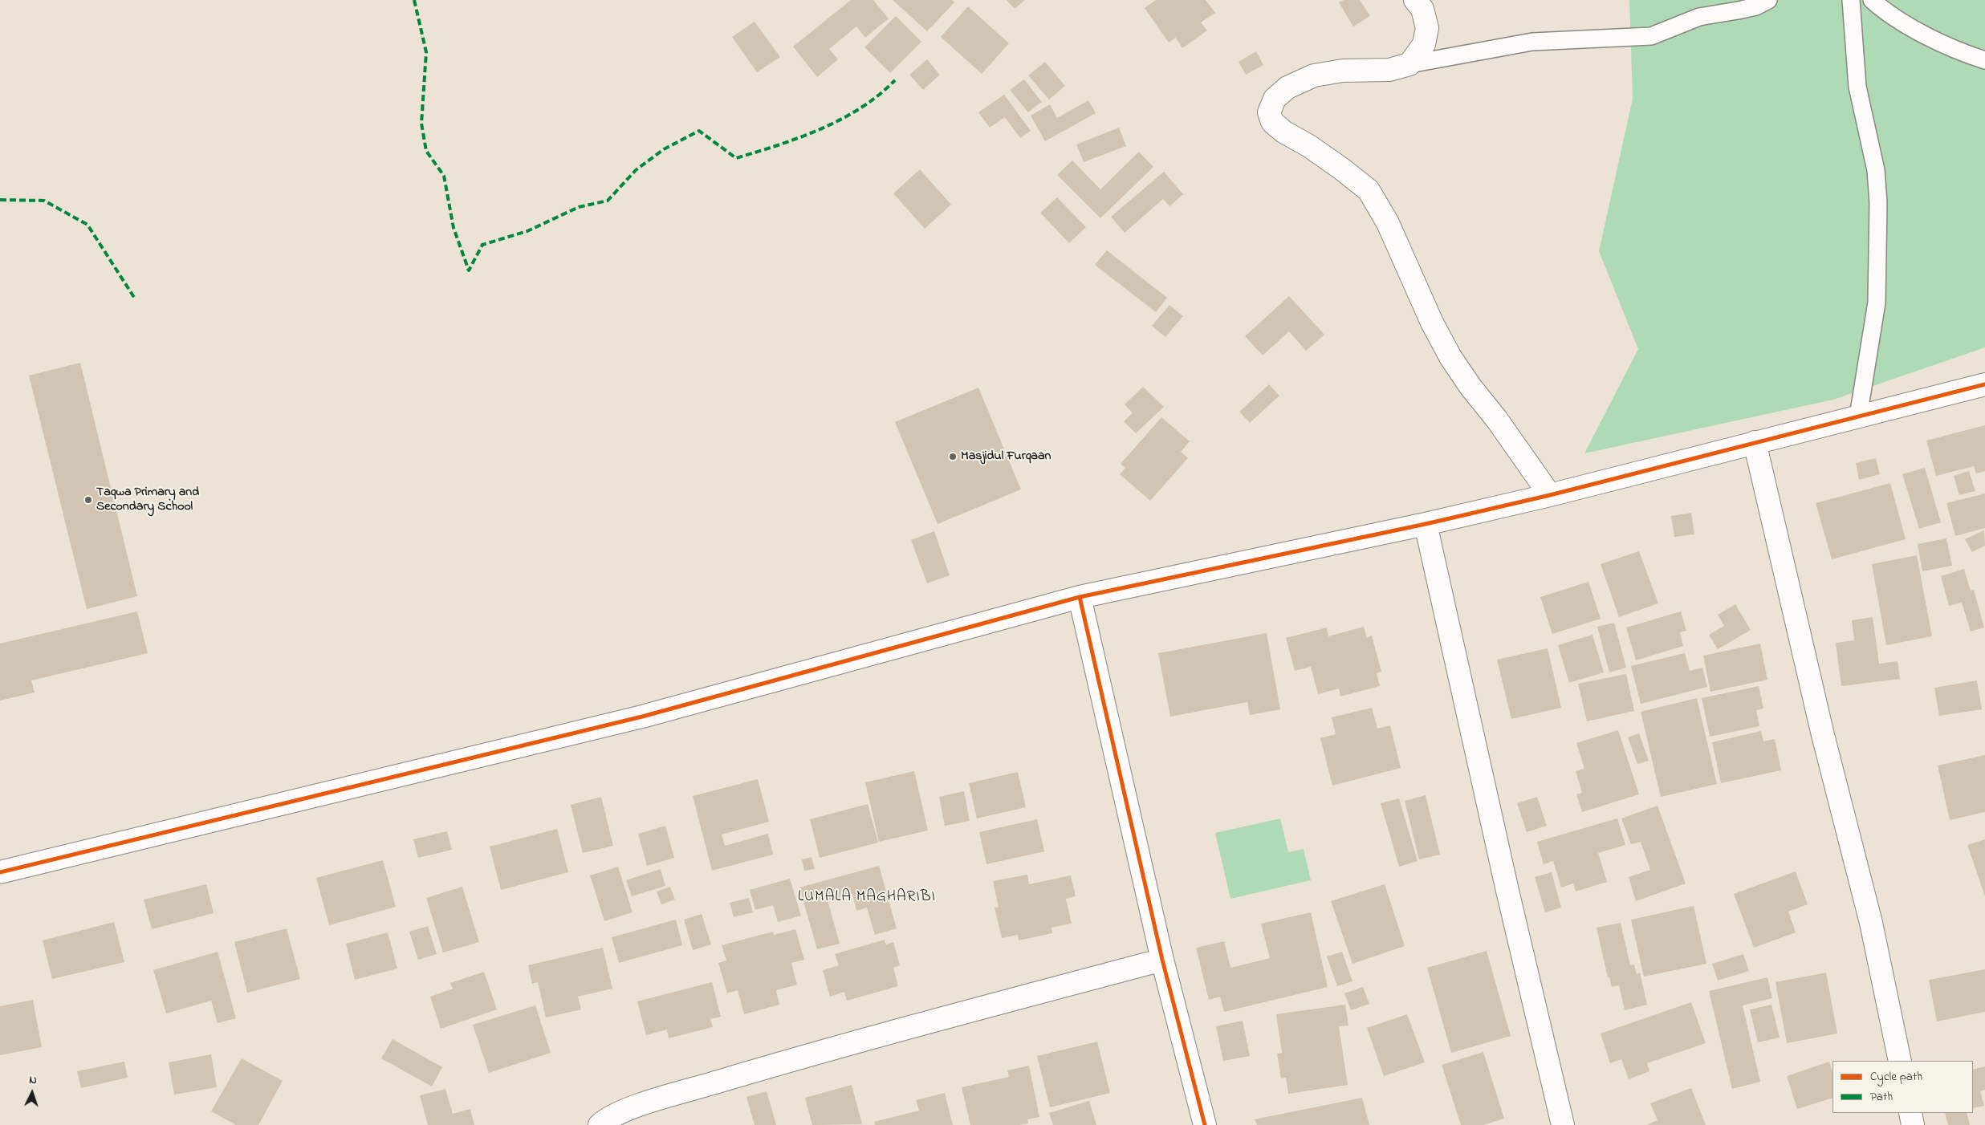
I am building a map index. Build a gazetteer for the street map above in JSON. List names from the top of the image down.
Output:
{
  "districts": ["LUMALA MAGHARIBI"],
  "places": ["Masjidul Furqaan", "Taqwa Primary and Secondary School"],
  "legend": ["Cycle path", "Path"],
  "north": "top"
}
